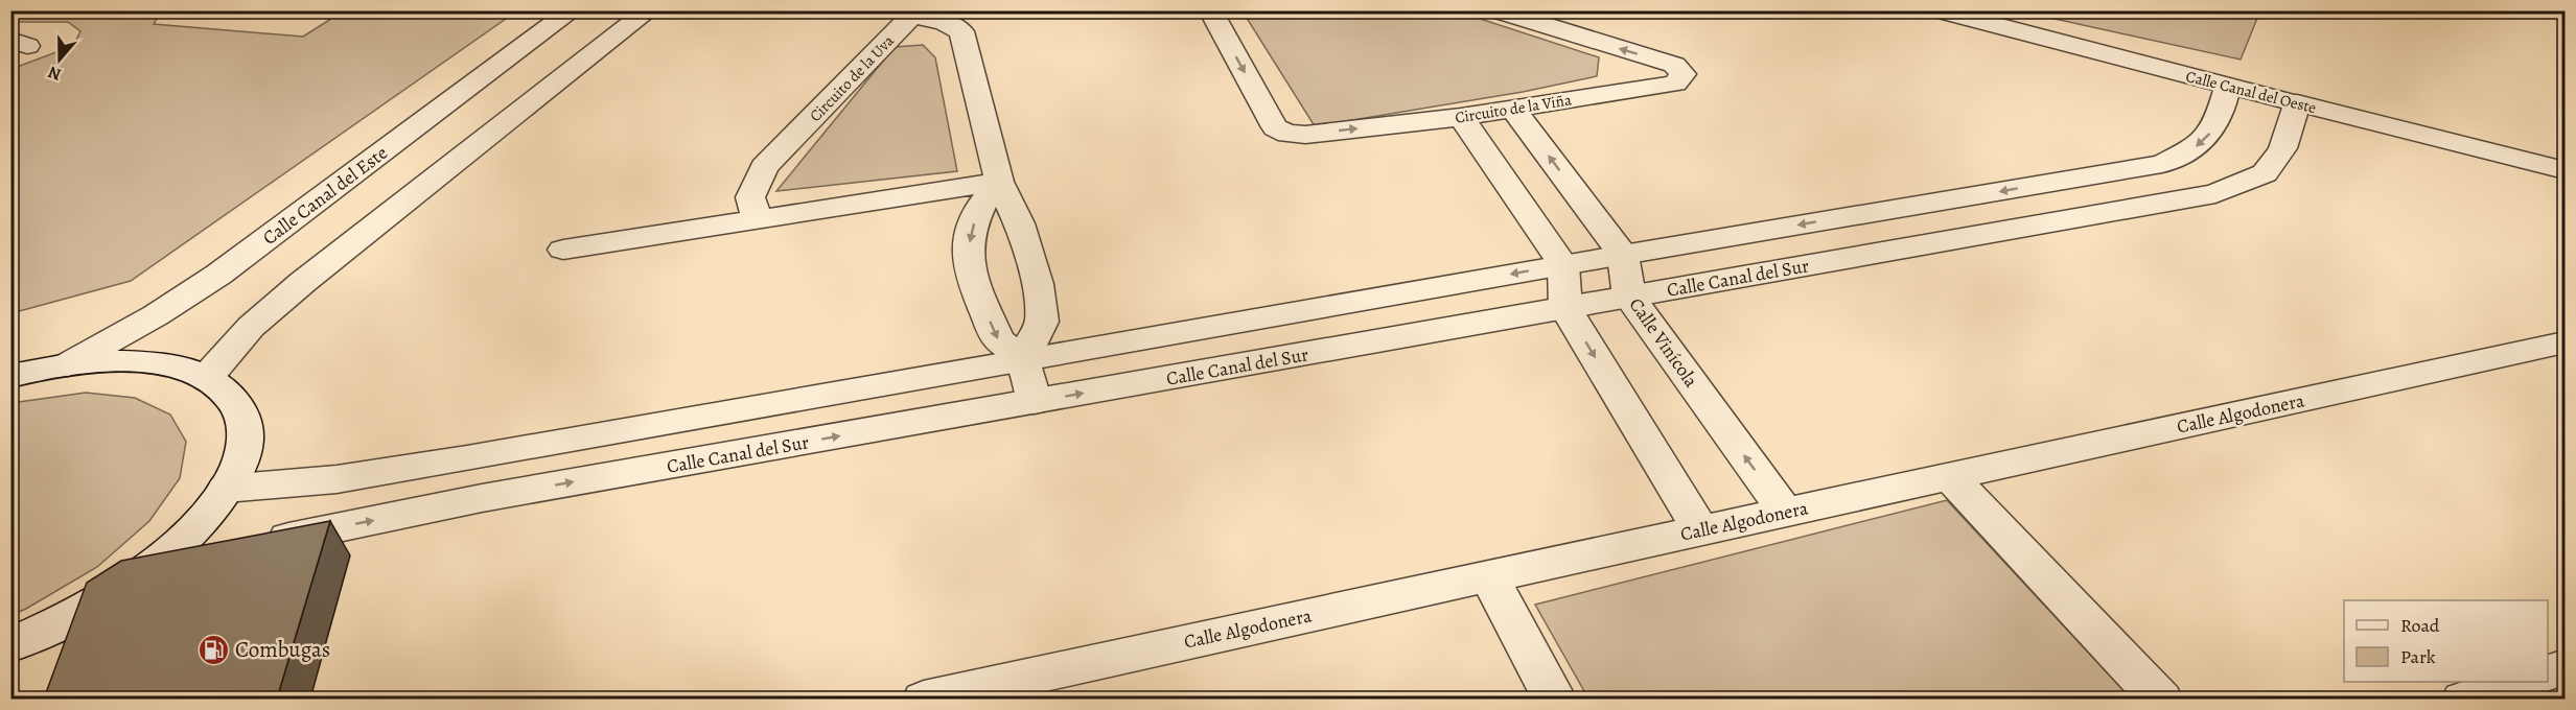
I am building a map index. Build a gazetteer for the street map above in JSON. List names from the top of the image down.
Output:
{
  "streets": {
    "street": [
      "Circuito de la Uva",
      "Calle Canal del Oeste",
      "Circuito de la Viña",
      "Calle Canal del Este",
      "Calle Canal del Sur",
      "Calle Vinícola",
      "Calle Algodonera"
    ]
  },
  "crossings": [
    ["Calle Canal del Oeste", "Calle Canal del Sur"],
    ["Circuito de la Viña", "Calle Vinícola"],
    ["Calle Canal del Sur", "Calle Vinícola"],
    ["Calle Vinícola", "Calle Algodonera"]
  ],
  "places": {
    "fuel station": ["Combugas"]
  },
  "legend": ["Road", "Park"],
  "north": "bottom"
}
